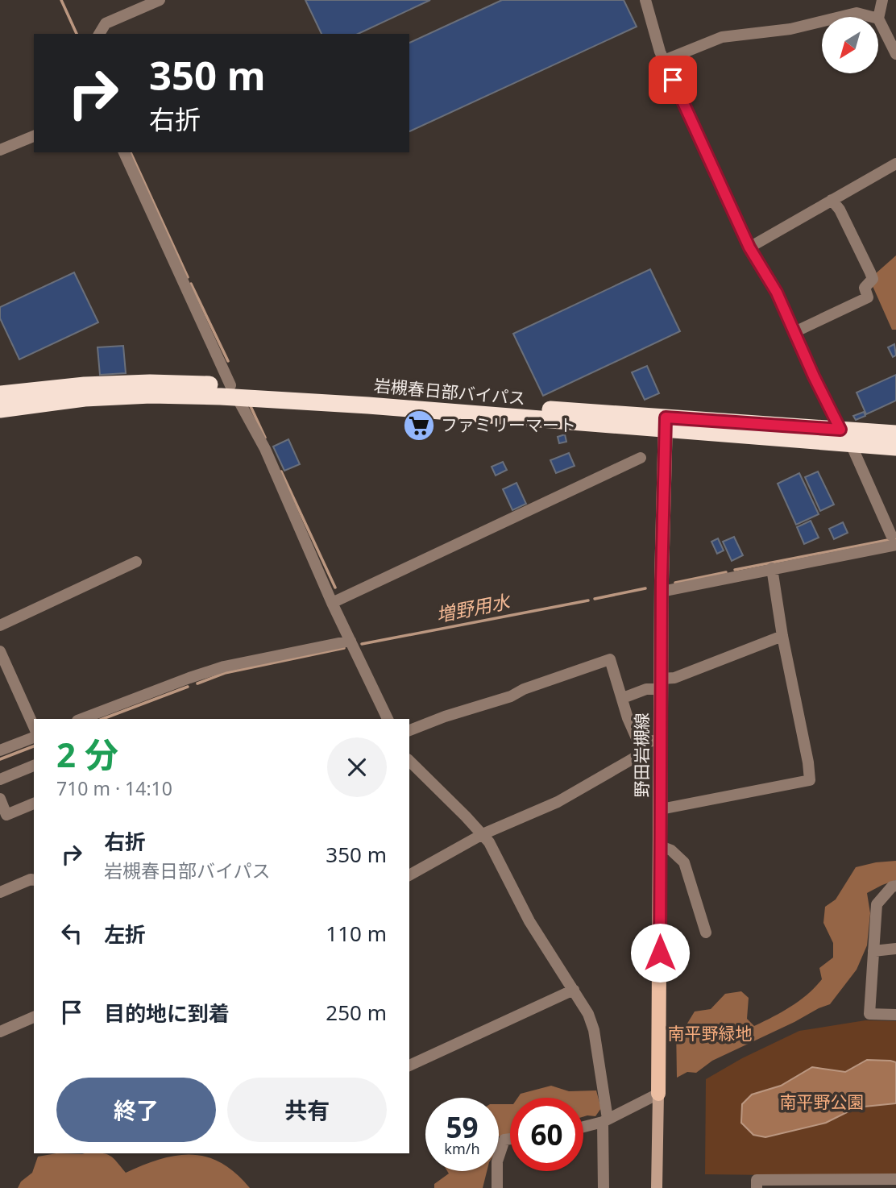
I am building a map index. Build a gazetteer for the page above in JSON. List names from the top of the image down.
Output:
{
  "streets": {
    "highway": ["岩槻春日部バイパス"],
    "main road": ["野田岩槻線"]
  },
  "crossings": [
    ["岩槻春日部バイパス", "野田岩槻線"]
  ],
  "water": ["増野用水"],
  "parks": ["南平野緑地", "南平野公園"],
  "places": {
    "supermarket": ["ファミリーマート"]
  },
  "north": "bottom left",
  "page": {
    "turn": ["350 m", "右折"],
    "heading": ["2 分", "710 m · 14:10"],
    "list": [
      {
        "name": "右折",
        "note": "岩槻春日部バイパス",
        "value": "350 m"
      },
      {
        "name": "左折",
        "value": "110 m"
      },
      {
        "name": "目的地に到着",
        "value": "250 m"
      }
    ],
    "buttons": ["終了", "共有"],
    "speed": "59 km/h",
    "limit": "60"
  }
}
